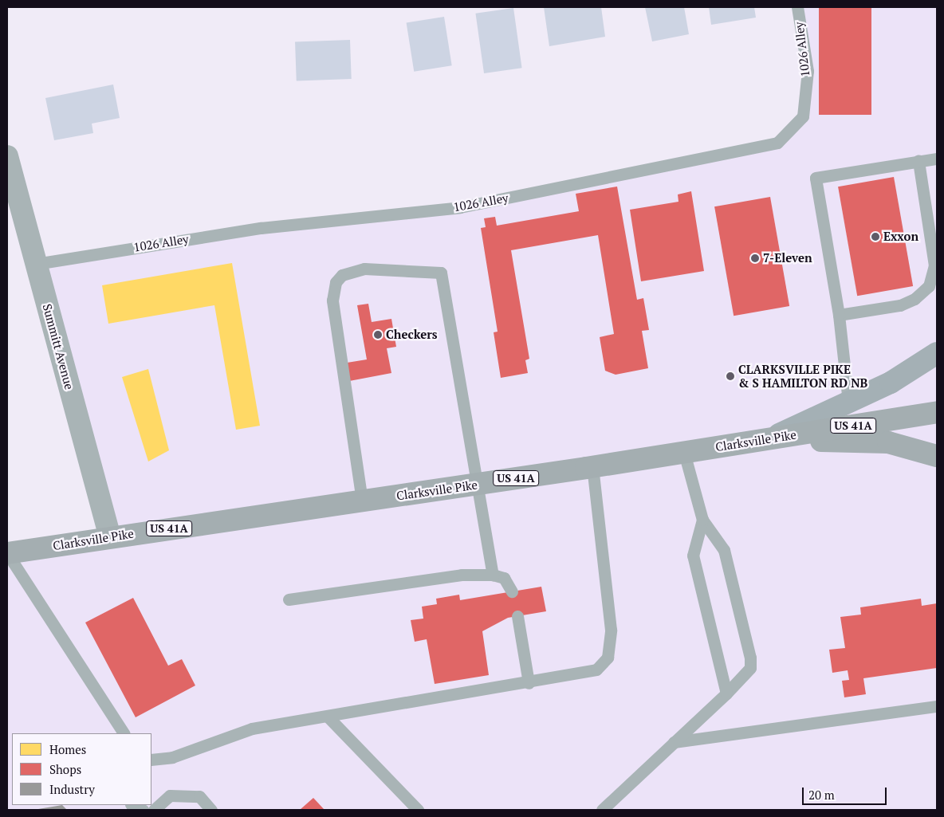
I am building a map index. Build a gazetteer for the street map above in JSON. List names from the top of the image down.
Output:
{
  "streets": {
    "main road": ["US 41A", "Clarksville Pike"],
    "street": ["Summitt Avenue"],
    "lane": ["1026 Alley"]
  },
  "crossings": [
    ["1026 Alley", "Summitt Avenue"],
    ["Summitt Avenue", "Clarksville Pike"]
  ],
  "places": [
    "Exxon",
    "7-Eleven",
    "Checkers",
    "CLARKSVILLE PIKE & S HAMILTON RD NB"
  ],
  "legend": ["Homes", "Shops", "Industry"],
  "scale_bar": "20 m"
}
